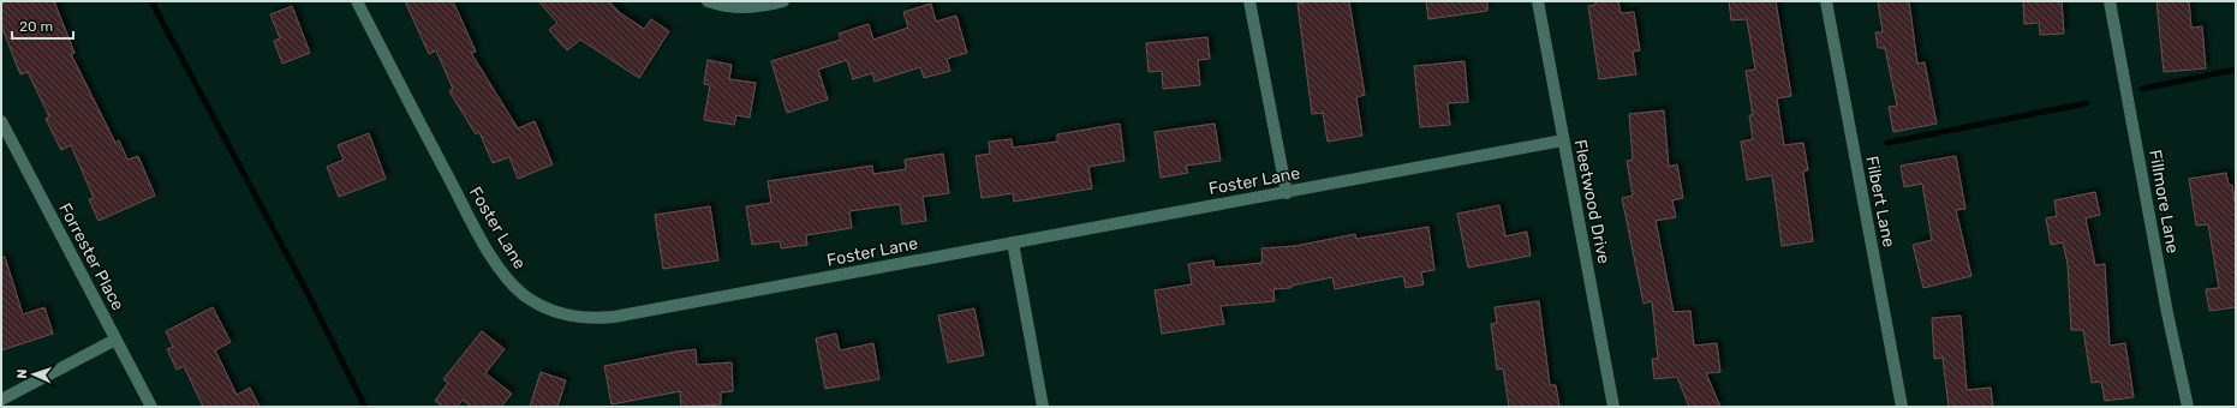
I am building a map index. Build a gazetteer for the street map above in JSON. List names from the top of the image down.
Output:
{
  "streets": {
    "street": [
      "Foster Lane",
      "Fleetwood Drive",
      "Filbert Lane",
      "Fillmore Lane",
      "Forrester Place"
    ]
  },
  "crossings": [
    ["Foster Lane", "Fleetwood Drive"]
  ],
  "scale_bar": "20 m",
  "north": "left"
}
